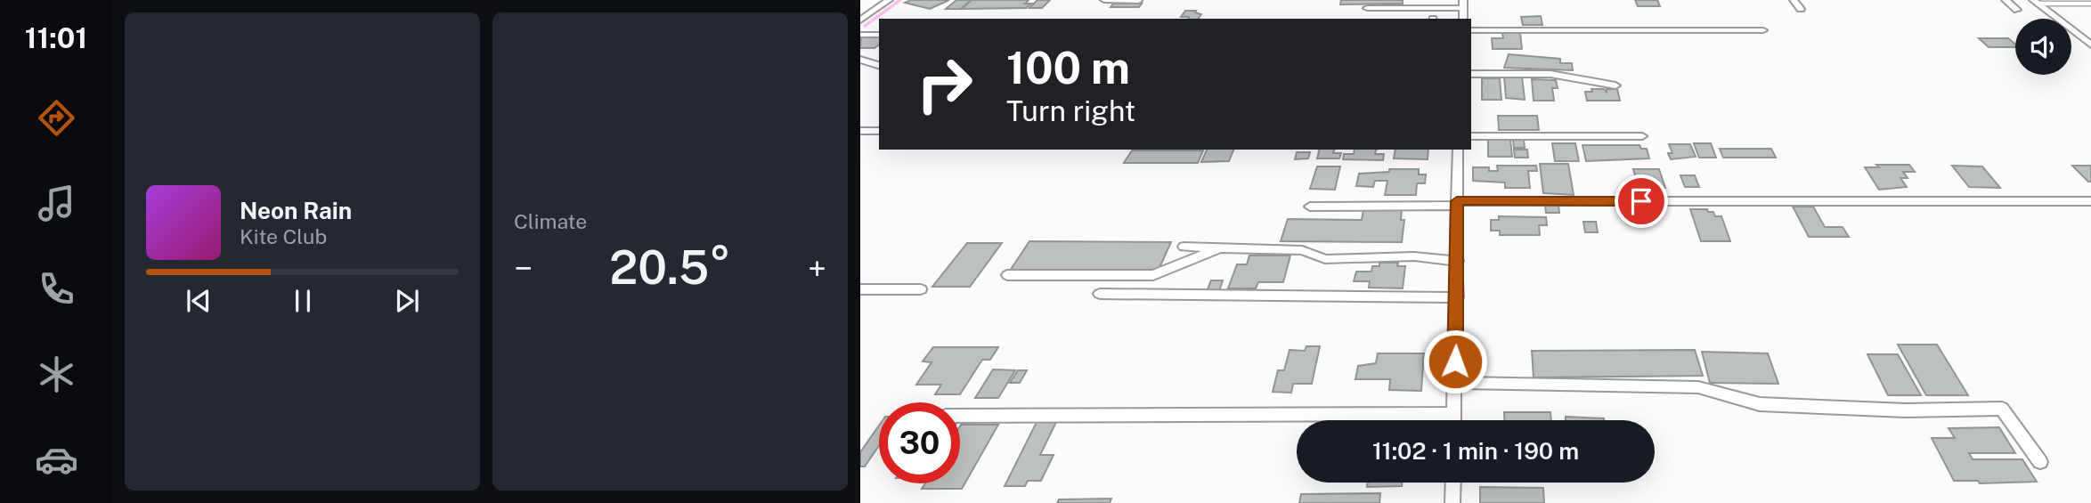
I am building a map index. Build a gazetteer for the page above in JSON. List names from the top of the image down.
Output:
{
  "page": {
    "tabs": "11:01",
    "tile": "Climate",
    "turn": ["100 m", "Turn right"],
    "song": ["Neon Rain", "Kite Club"],
    "heat": ["−", "20.5°", "+"],
    "limit": "30",
    "trip": "11:02 · 1 min · 190 m"
  }
}
